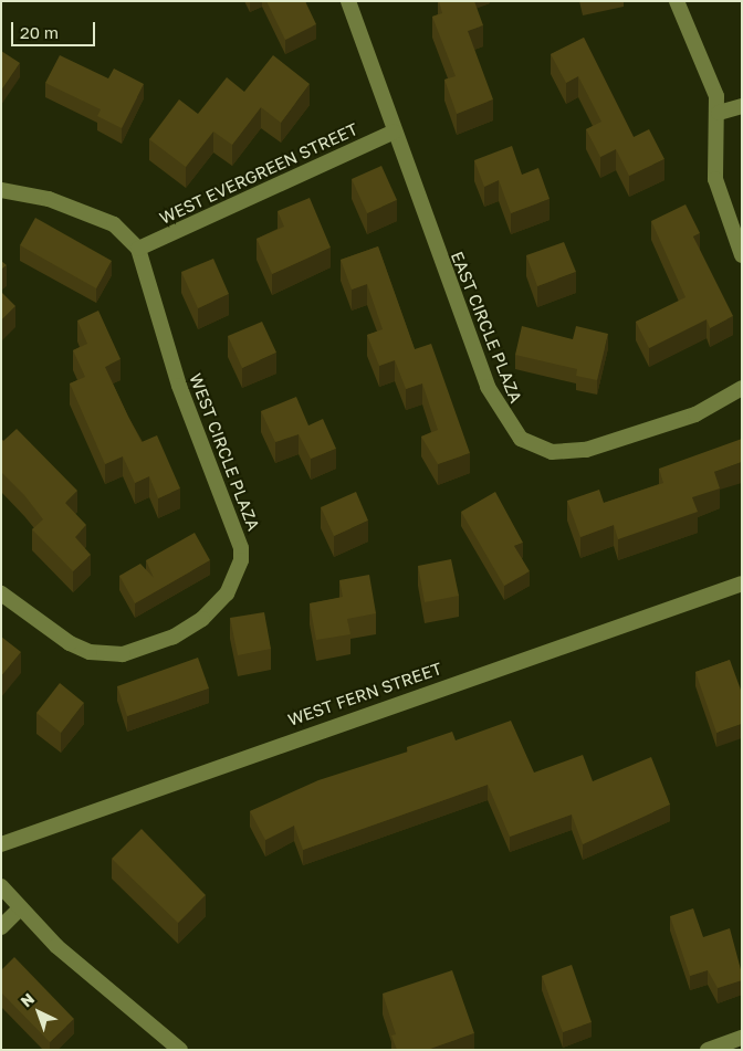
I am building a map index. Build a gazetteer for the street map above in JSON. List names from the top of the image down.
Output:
{
  "streets": {
    "street": [
      "WEST EVERGREEN STREET",
      "EAST CIRCLE PLAZA",
      "WEST CIRCLE PLAZA",
      "WEST FERN STREET"
    ]
  },
  "crossings": [
    ["WEST EVERGREEN STREET", "EAST CIRCLE PLAZA"],
    ["WEST EVERGREEN STREET", "WEST CIRCLE PLAZA"]
  ],
  "scale_bar": "20 m",
  "north": "top left"
}
